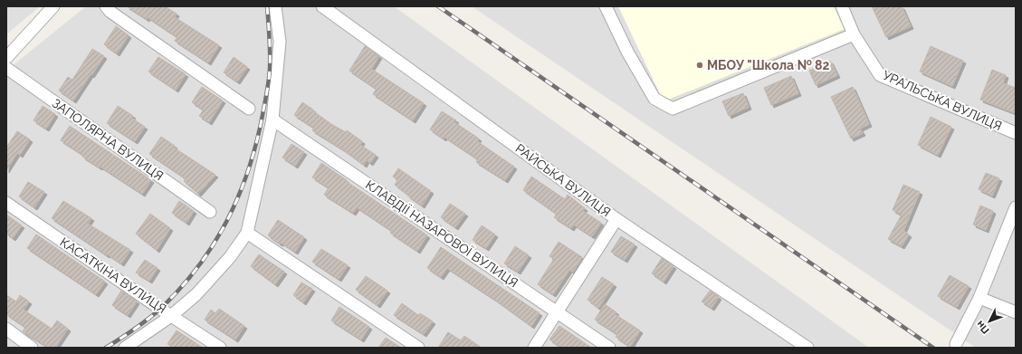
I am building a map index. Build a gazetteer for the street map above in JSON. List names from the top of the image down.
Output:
{
  "streets": {
    "street": [
      "УРАЛЬСЬКА ВУЛИЦЯ",
      "ЗАПОЛЯРНА ВУЛИЦЯ",
      "РАЙСЬКА ВУЛИЦЯ",
      "КЛАВДІЇ НАЗАРОВОЇ ВУЛИЦЯ",
      "КАСАТКІНА ВУЛИЦЯ"
    ]
  },
  "places": ["МБОУ \"Школа № 82"],
  "north": "bottom left"
}
